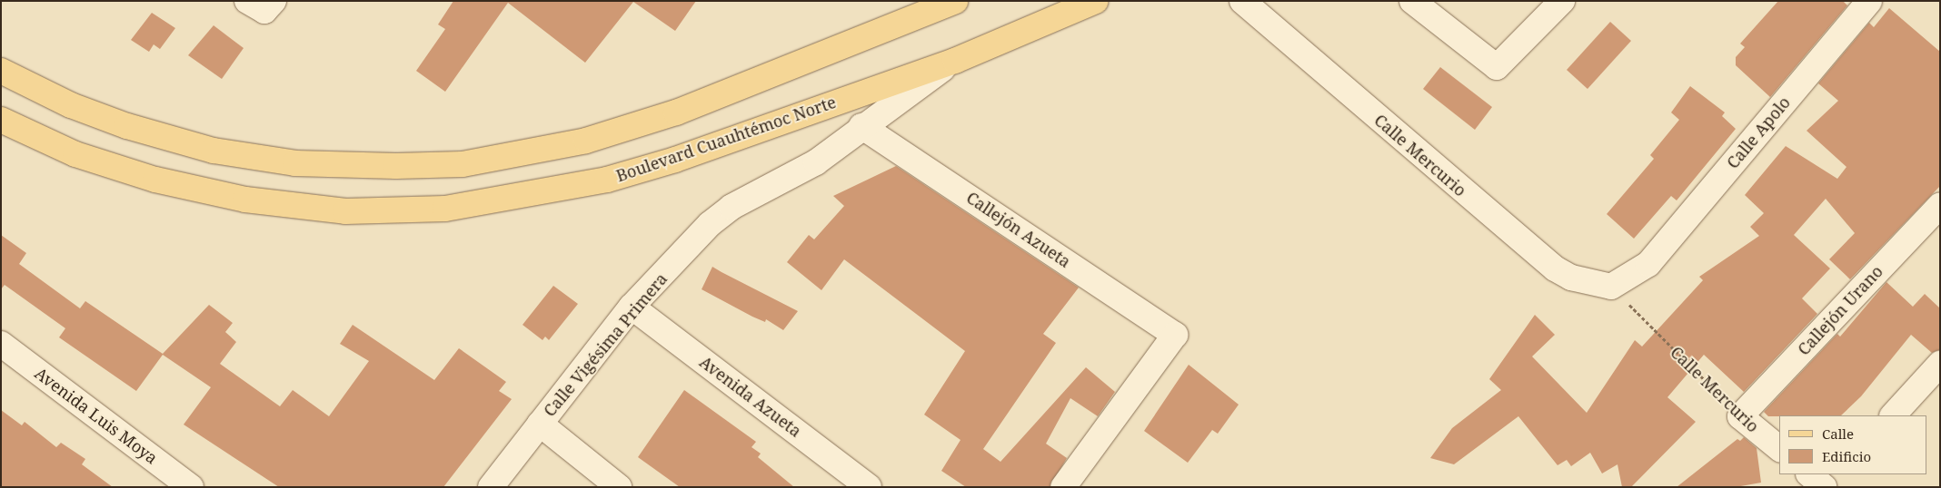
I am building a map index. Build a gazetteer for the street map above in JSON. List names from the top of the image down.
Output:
{
  "streets": {
    "main road": ["Boulevard Cuauhtémoc Norte"],
    "street": [
      "Calle Apolo",
      "Calle Mercurio",
      "Callejón Azueta",
      "Callejón Urano",
      "Calle Vigésima Primera",
      "Avenida Azueta",
      "Avenida Luis Moya"
    ]
  },
  "crossings": [
    ["Calle Apolo", "Calle Mercurio"],
    ["Boulevard Cuauhtémoc Norte", "Calle Vigésima Primera"],
    ["Calle Mercurio", "Callejón Urano"],
    ["Callejón Azueta", "Calle Vigésima Primera"],
    ["Calle Vigésima Primera", "Avenida Azueta"]
  ],
  "legend": ["Calle", "Edificio"]
}
